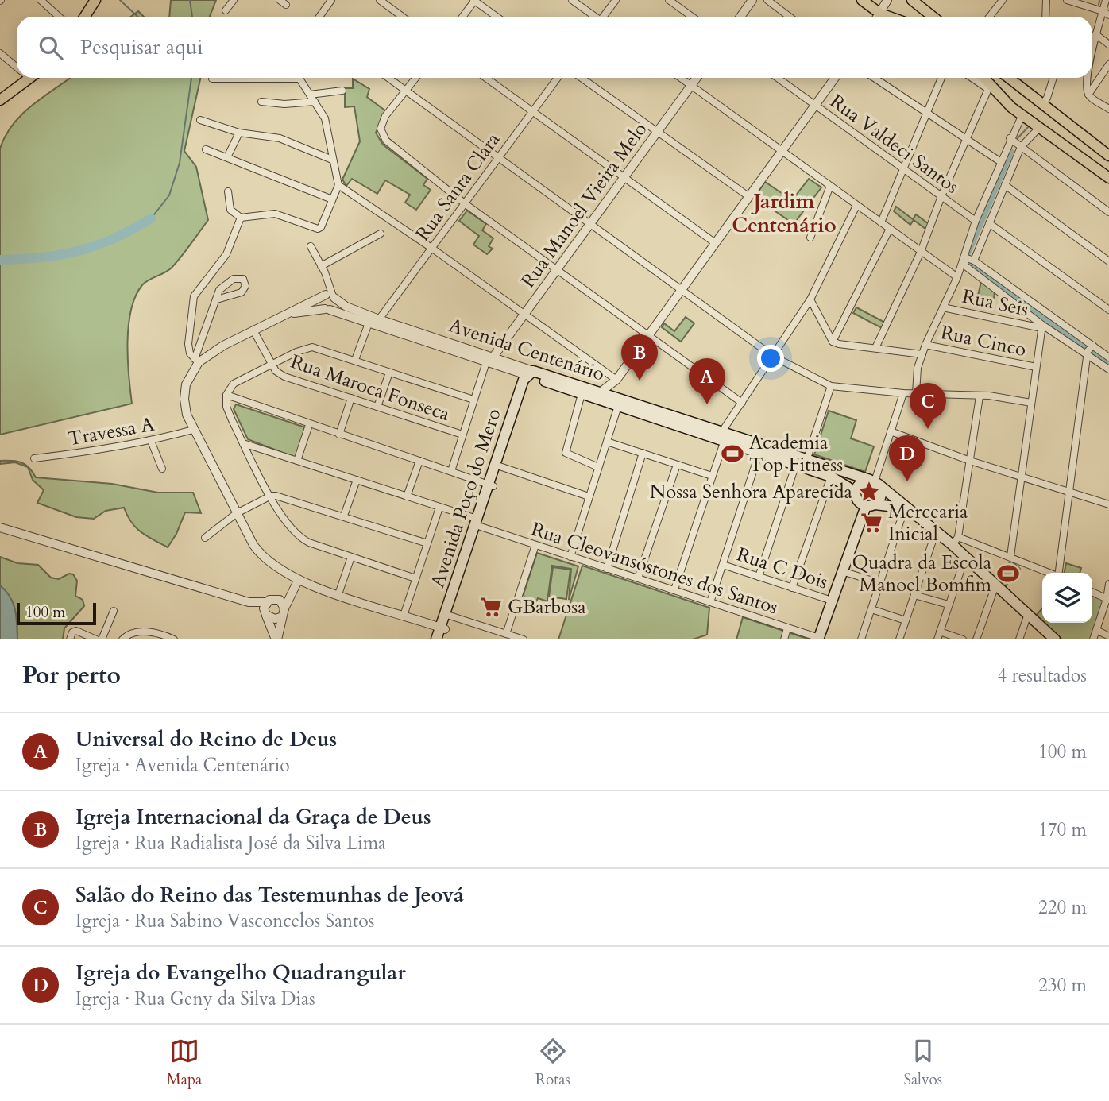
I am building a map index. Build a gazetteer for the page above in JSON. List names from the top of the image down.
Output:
{
  "streets": {
    "main road": ["Avenida Centenário", "Avenida Poço do Mero"],
    "street": [
      "Rua Valdeci Santos",
      "Rua Santa Clara",
      "Rua Manoel Vieira Melo",
      "Rua Seis",
      "Rua Cinco",
      "Rua Maroca Fonseca",
      "Travessa A",
      "Rua Cleovansóstones dos Santos",
      "Rua C Dois"
    ]
  },
  "crossings": [
    ["Rua Santa Clara", "Avenida Centenário"],
    ["Rua Manoel Vieira Melo", "Avenida Centenário"],
    ["Avenida Centenário", "Avenida Poço do Mero"],
    ["Avenida Poço do Mero", "Rua Cleovansóstones dos Santos"]
  ],
  "districts": ["Jardim Centenário"],
  "places": {
    "sports": ["Academia Top Fitness", "Quadra da Escola Manoel Bomfim"],
    "place": ["Nossa Senhora Aparecida"],
    "supermarket": ["Mercearia Inicial", "GBarbosa"]
  },
  "scale_bar": "100 m",
  "page": {
    "search": "Pesquisar aqui",
    "pins": [
      "B",
      "A",
      "C",
      "D"
    ],
    "scale": "100 m",
    "heading": ["Por perto", "4 resultados"],
    "list": [
      {
        "mark": "A",
        "name": "Universal do Reino de Deus",
        "note": "Igreja · Avenida Centenário",
        "value": "100 m"
      },
      {
        "mark": "B",
        "name": "Igreja Internacional da Graça de Deus",
        "note": "Igreja · Rua Radialista José da Silva Lima",
        "value": "170 m"
      },
      {
        "mark": "C",
        "name": "Salão do Reino das Testemunhas de Jeová",
        "note": "Igreja · Rua Sabino Vasconcelos Santos",
        "value": "220 m"
      },
      {
        "mark": "D",
        "name": "Igreja do Evangelho Quadrangular",
        "note": "Igreja · Rua Geny da Silva Dias",
        "value": "230 m"
      }
    ],
    "nav": ["Mapa", "Rotas", "Salvos"]
  }
}
